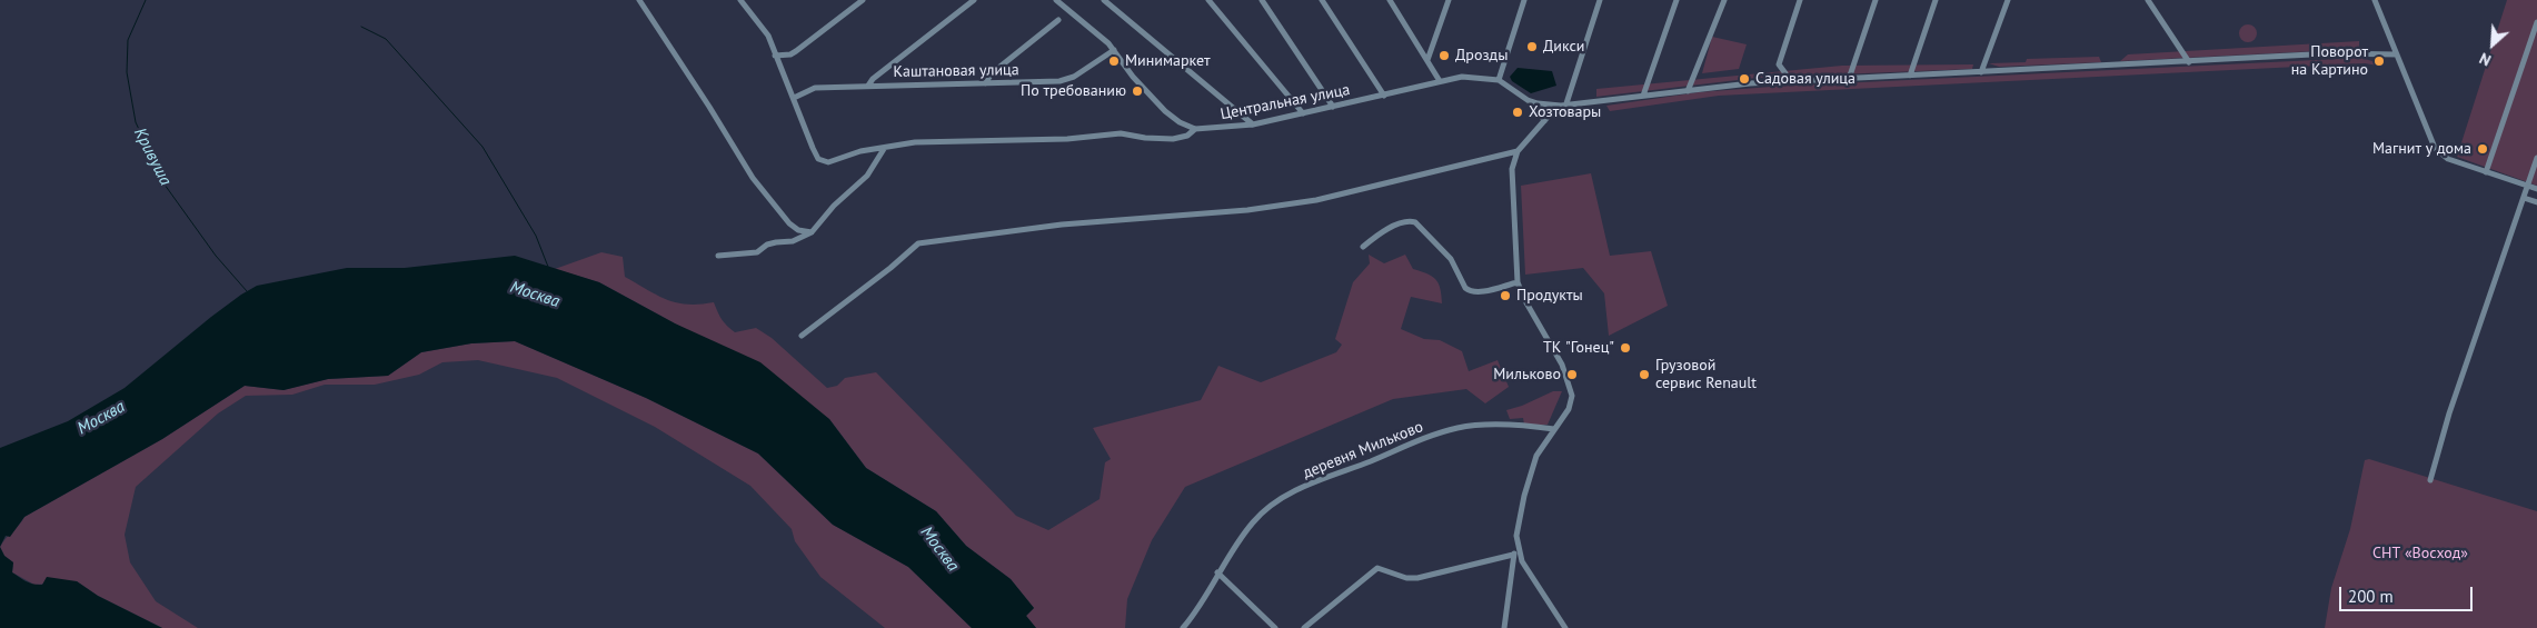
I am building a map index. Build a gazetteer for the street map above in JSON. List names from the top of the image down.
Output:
{
  "streets": {
    "street": ["Каштановая улица", "Центральная улица", "деревня Мильково"]
  },
  "crossings": [
    ["Каштановая улица", "Центральная улица"]
  ],
  "water": ["Кривуша", "Москва"],
  "parks": ["СНТ «Восход»"],
  "places": [
    "Дикси",
    "Дрозды",
    "Минимаркет",
    "Поворот на Картино",
    "Садовая улица",
    "По требованию",
    "Хозтовары",
    "Магнит у дома",
    "Продукты",
    "ТК \"Гонец\"",
    "Мильково",
    "Грузовой сервис Renault"
  ],
  "scale_bar": "200 m",
  "north": "bottom left"
}
